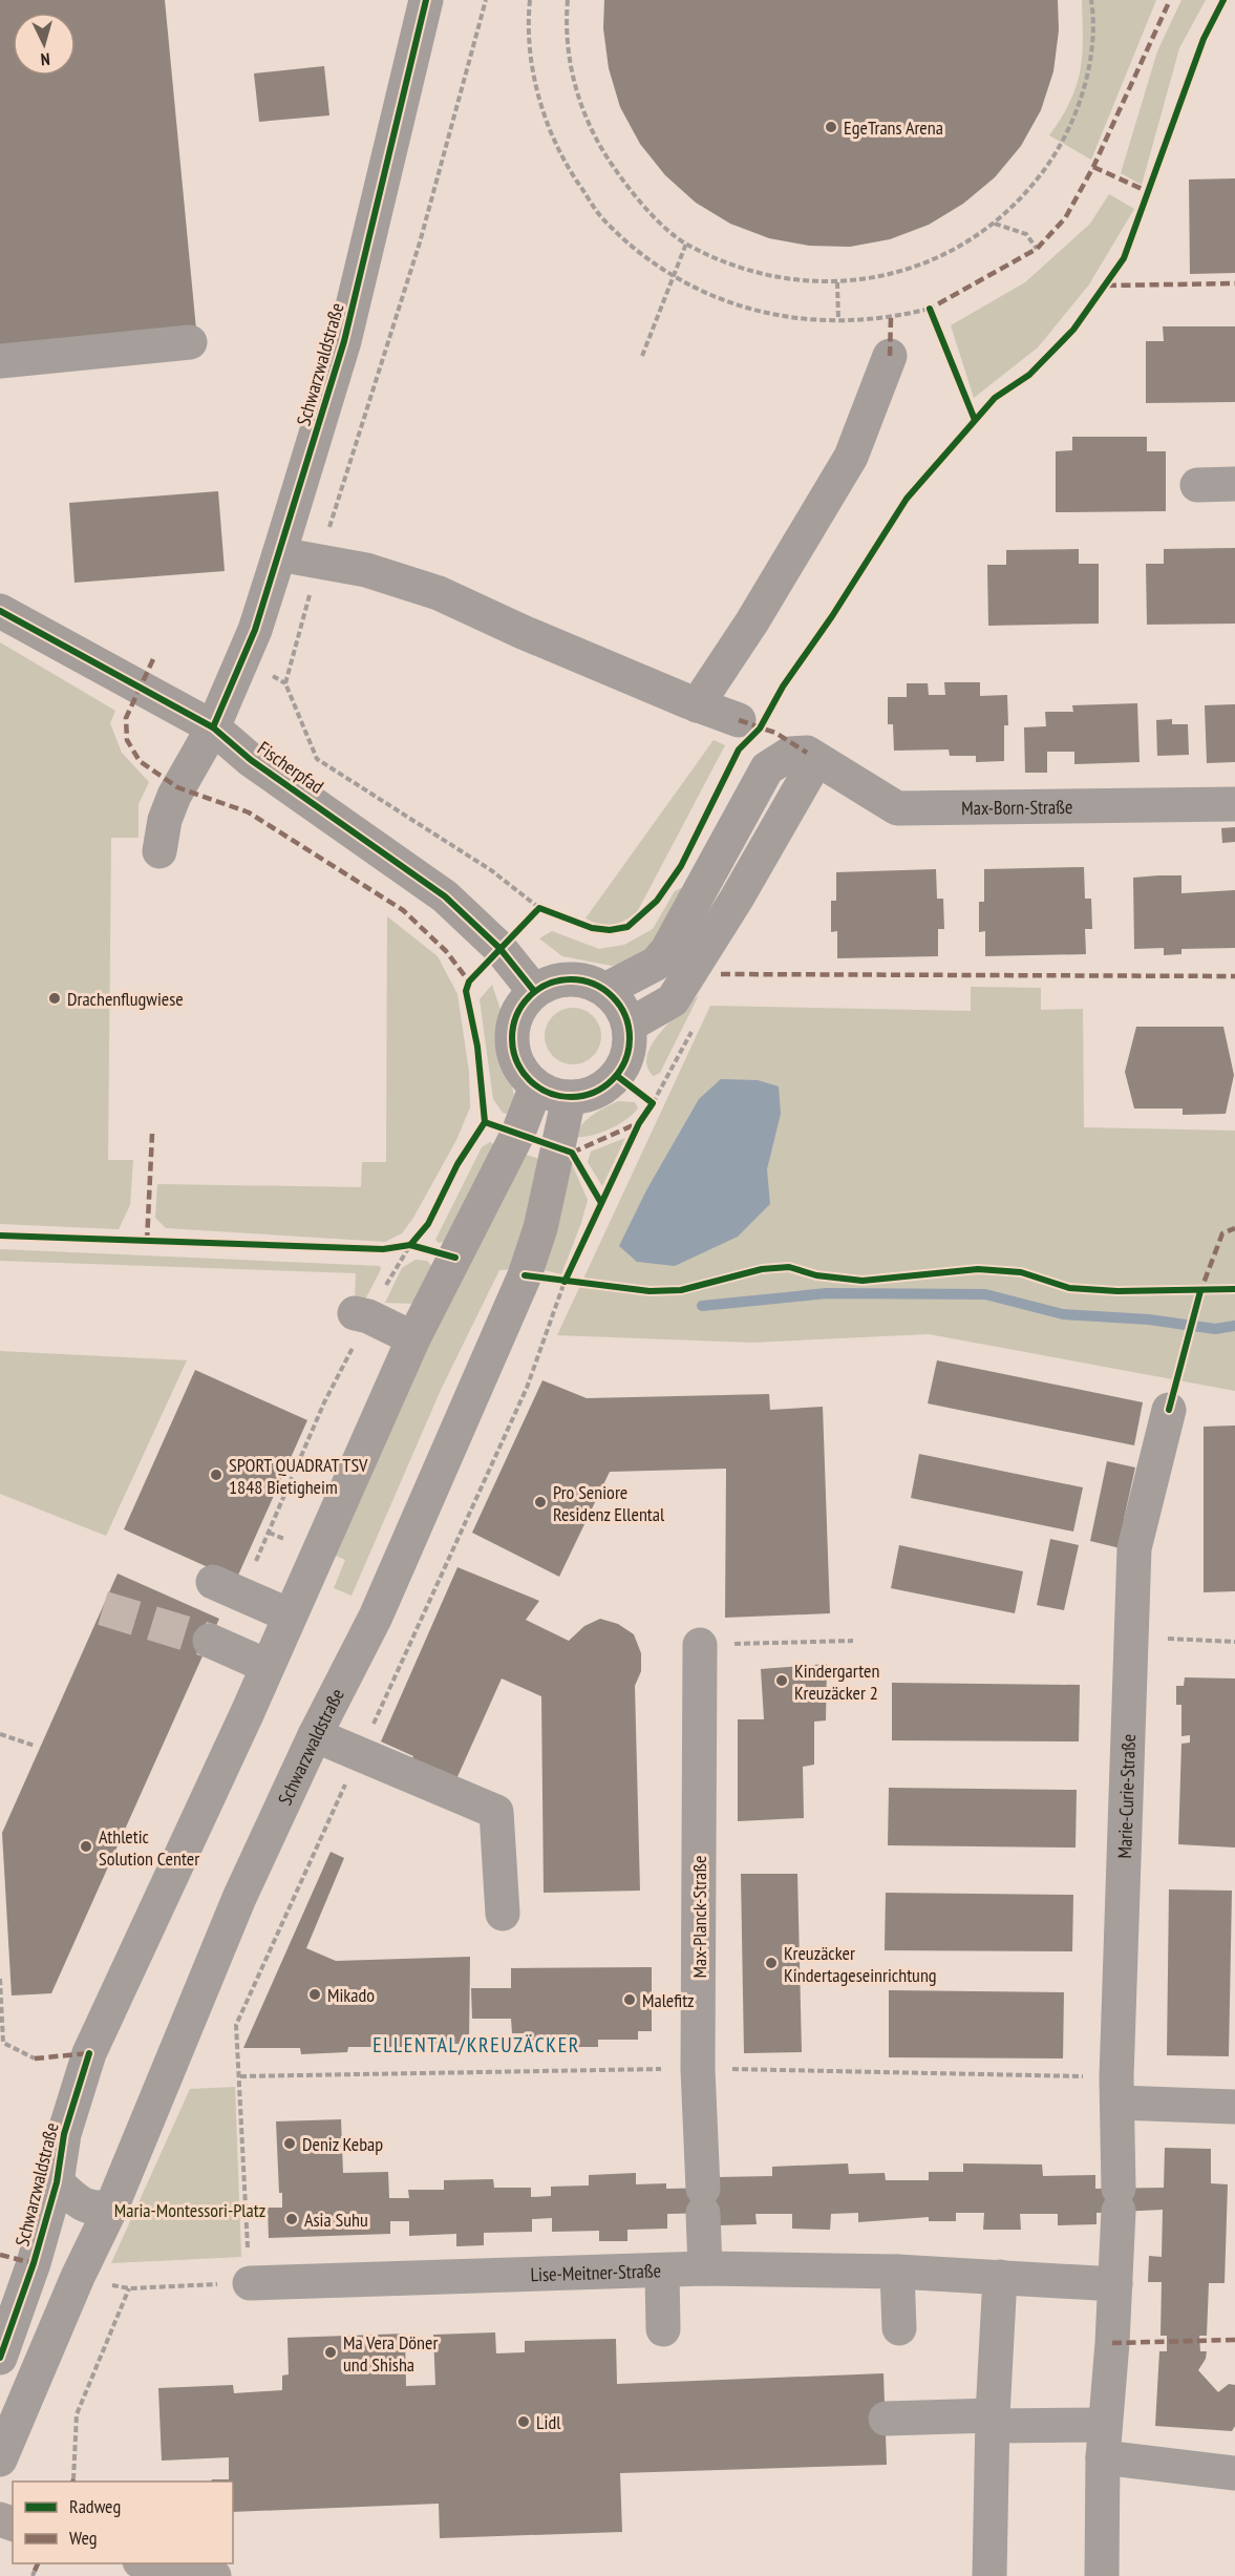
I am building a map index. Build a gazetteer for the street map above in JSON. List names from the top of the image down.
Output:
{
  "streets": {
    "street": [
      "Schwarzwaldstraße",
      "Fischerpfad",
      "Max-Born-Straße",
      "Marie-Curie-Straße",
      "Max-Planck-Straße",
      "Lise-Meitner-Straße"
    ]
  },
  "crossings": [
    ["Schwarzwaldstraße", "Fischerpfad"],
    ["Schwarzwaldstraße", "Max-Born-Straße"],
    ["Fischerpfad", "Max-Born-Straße"],
    ["Marie-Curie-Straße", "Lise-Meitner-Straße"],
    ["Max-Planck-Straße", "Lise-Meitner-Straße"]
  ],
  "districts": ["ELLENTAL/KREUZÄCKER"],
  "parks": ["Maria-Montessori-Platz"],
  "places": [
    "EgeTrans Arena",
    "Drachenflugwiese",
    "SPORT QUADRAT TSV 1848 Bietigheim",
    "Pro Seniore Residenz Ellental",
    "Kindergarten Kreuzäcker 2",
    "Athletic Solution Center",
    "Kreuzäcker Kindertageseinrichtung",
    "Mikado",
    "Malefitz",
    "Deniz Kebap",
    "Asia Suhu",
    "Ma Vera Döner und Shisha",
    "Lidl"
  ],
  "legend": ["Radweg", "Weg"],
  "north": "bottom"
}
